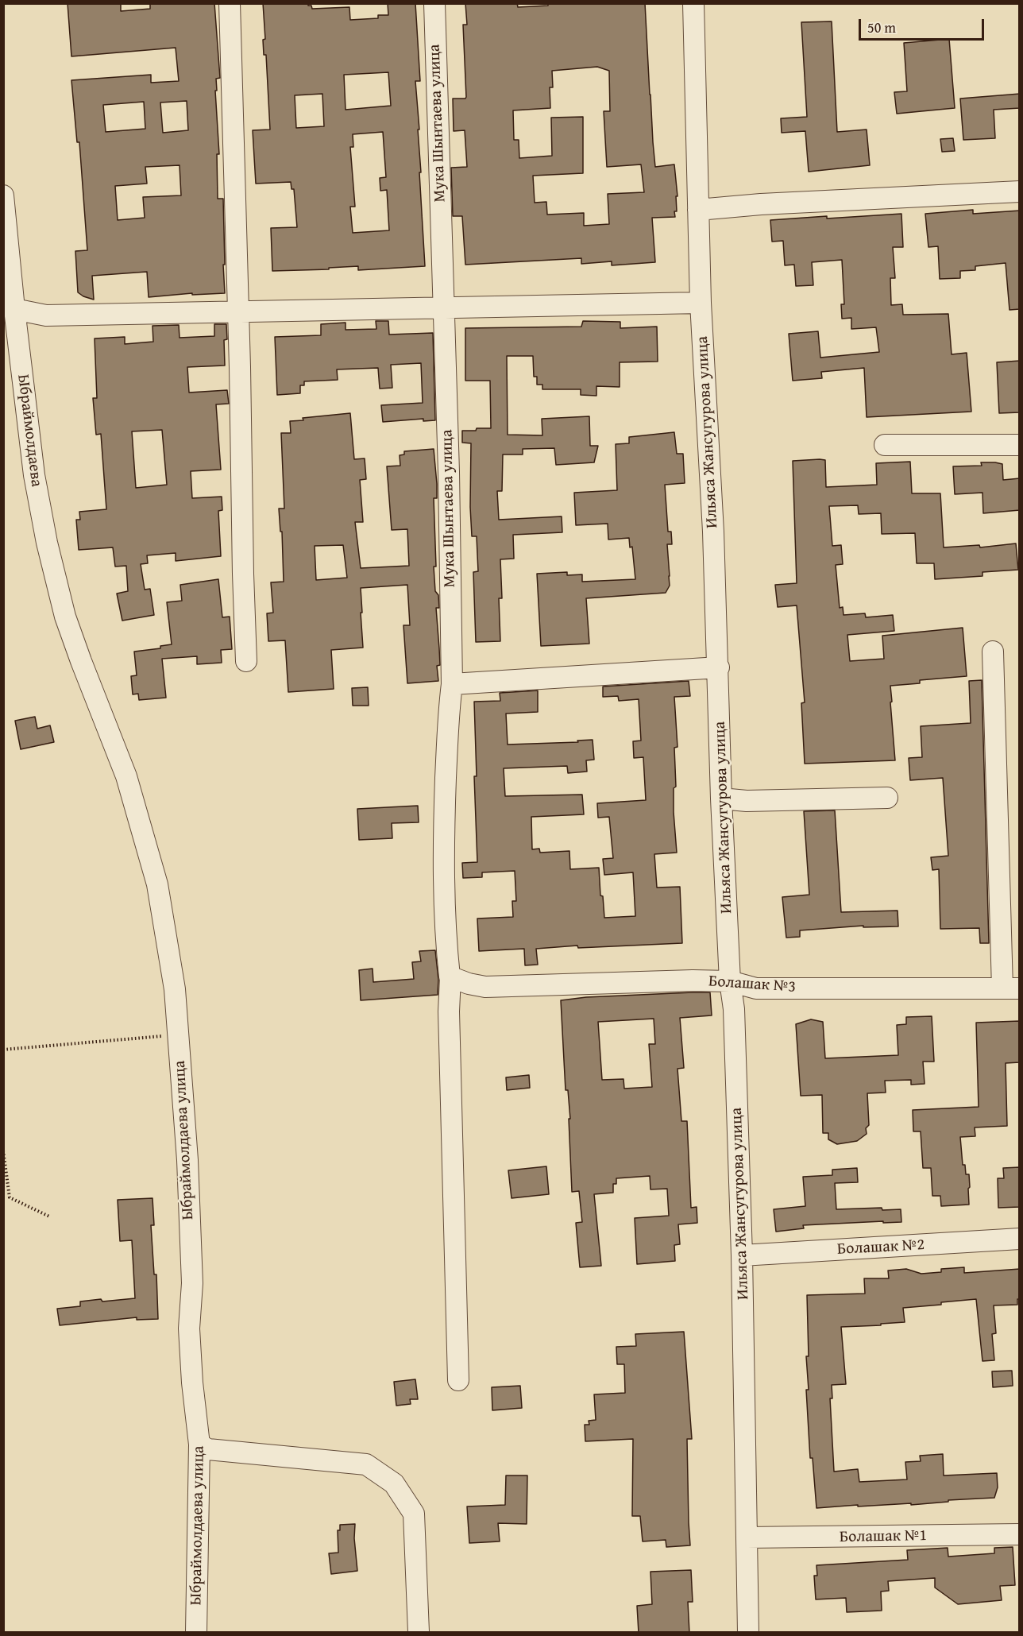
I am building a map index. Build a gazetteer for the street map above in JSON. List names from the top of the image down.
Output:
{
  "streets": {
    "street": [
      "Мука Шынтаева улица",
      "Ыбраймолдаева",
      "Ильяса Жансугурова улица",
      "Болашак №3",
      "Ыбраймолдаева улица",
      "Болашак №2",
      "Болашак №1"
    ]
  },
  "crossings": [
    ["Мука Шынтаева улица", "Болашак №3"],
    ["Ыбраймолдаева", "Ыбраймолдаева улица"],
    ["Ильяса Жансугурова улица", "Болашак №3"],
    ["Ильяса Жансугурова улица", "Болашак №2"],
    ["Ильяса Жансугурова улица", "Болашак №1"]
  ],
  "scale_bar": "50 m"
}
